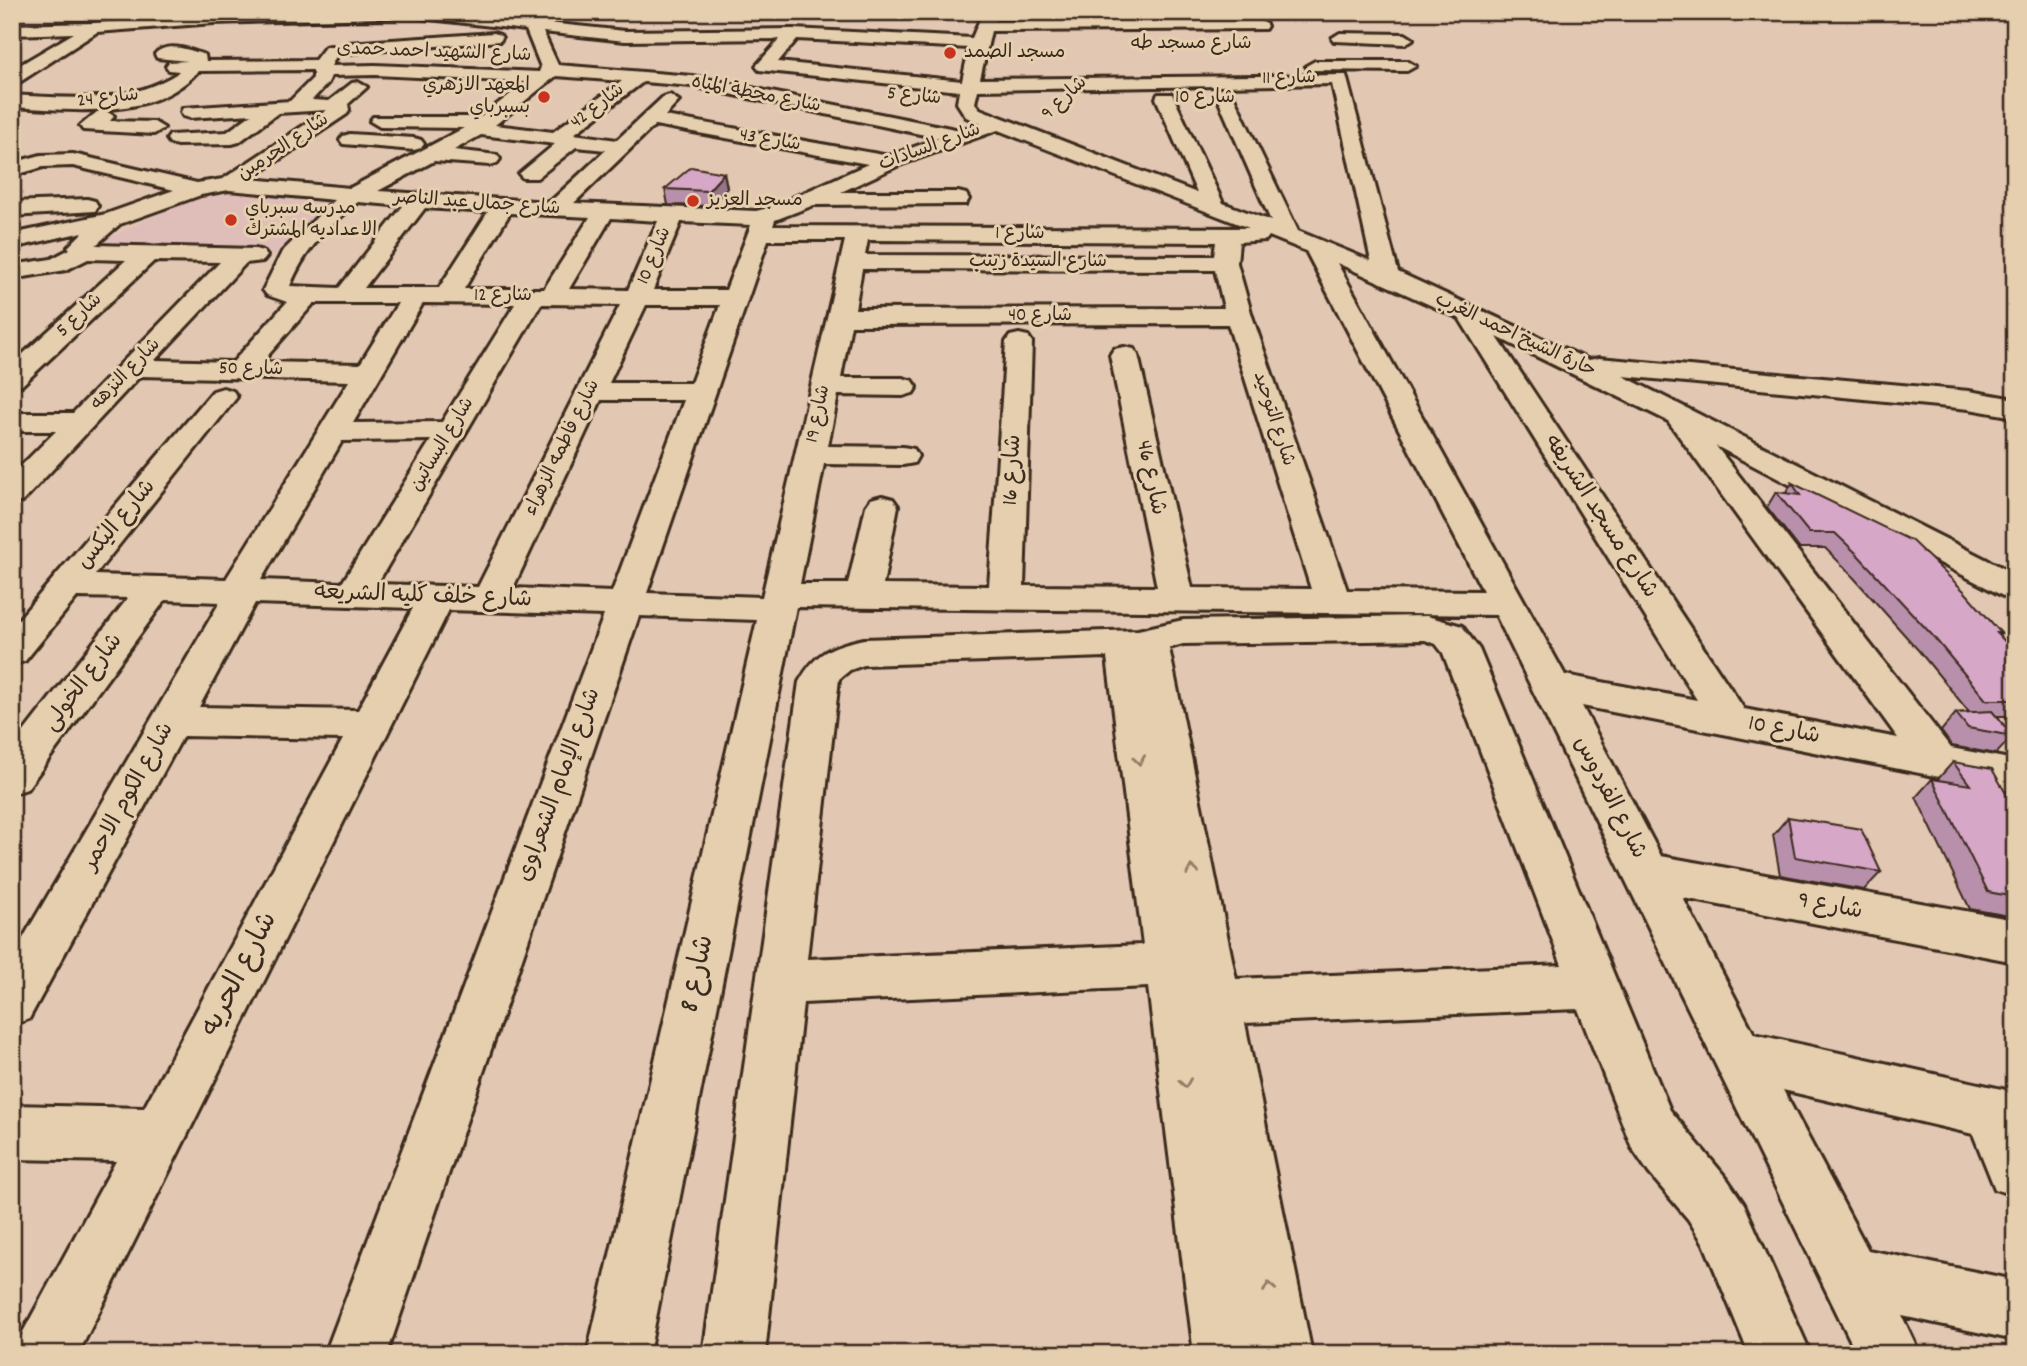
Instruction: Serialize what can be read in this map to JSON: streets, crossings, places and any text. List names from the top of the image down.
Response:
{
  "streets": {
    "street": [
      "شارع مسجد طه",
      "شارع الشهيد احمد حمدى",
      "شارع 11",
      "شارع محطة المياه",
      "شارع 5",
      "شارع 10",
      "شارع 24",
      "شارع 9",
      "شارع 42",
      "شارع 43",
      "شارع الحرمين",
      "شارع السادات",
      "شارع جمال عبد الناصر",
      "شارع 1",
      "شارع السيدة زينب",
      "شارع 12",
      "شارع 40",
      "حارة الشيخ احمد الغرب",
      "شارع 50",
      "شارع النزهه",
      "شارع 19",
      "شارع التوحيد",
      "شارع البساتين",
      "شارع فاطمه الزهراء",
      "شارع 16",
      "شارع 46",
      "شارع مسجد الشريفه",
      "شارع اليكس",
      "شارع خلف كليه الشريعه",
      "شارع الخولى",
      "شارع الإمام الشعراوى",
      "شارع الكوم الاحمر",
      "شارع الفردوس",
      "شارع 8",
      "شارع الحريه"
    ]
  },
  "crossings": [
    ["شارع الشهيد احمد حمدى", "شارع محطة المياه"],
    ["شارع الشهيد احمد حمدى", "شارع 24"],
    ["شارع 11", "شارع 5"],
    ["شارع 11", "شارع 10"],
    ["شارع 11", "شارع 9"],
    ["شارع 11", "شارع السادات"],
    ["شارع محطة المياه", "شارع 42"],
    ["شارع محطة المياه", "شارع السادات"],
    ["شارع 5", "شارع السادات"],
    ["شارع 10", "شارع 9"],
    ["شارع 10", "شارع جمال عبد الناصر"],
    ["شارع 10", "شارع 12"],
    ["شارع 10", "شارع التوحيد"],
    ["شارع 10", "شارع فاطمه الزهراء"],
    ["شارع 10", "شارع مسجد الشريفه"],
    ["شارع 10", "شارع الفردوس"],
    ["شارع 9", "شارع الفردوس"],
    ["شارع 43", "شارع السادات"],
    ["شارع الحرمين", "شارع جمال عبد الناصر"],
    ["شارع السادات", "شارع جمال عبد الناصر"],
    ["شارع السادات", "شارع 1"],
    ["شارع السادات", "حارة الشيخ احمد الغرب"],
    ["شارع السادات", "شارع الإمام الشعراوى"],
    ["شارع جمال عبد الناصر", "شارع 1"],
    ["شارع جمال عبد الناصر", "شارع الإمام الشعراوى"],
    ["شارع 1", "شارع السيدة زينب"],
    ["شارع 1", "حارة الشيخ احمد الغرب"],
    ["شارع 1", "شارع 19"],
    ["شارع 1", "شارع التوحيد"],
    ["شارع 1", "شارع الإمام الشعراوى"],
    ["شارع السيدة زينب", "حارة الشيخ احمد الغرب"],
    ["شارع السيدة زينب", "شارع 19"],
    ["شارع السيدة زينب", "شارع التوحيد"],
    ["شارع 12", "شارع البساتين"],
    ["شارع 12", "شارع فاطمه الزهراء"],
    ["شارع 12", "شارع الإمام الشعراوى"],
    ["شارع 12", "شارع الكوم الاحمر"],
    ["شارع 40", "شارع 19"],
    ["شارع 40", "شارع التوحيد"],
    ["حارة الشيخ احمد الغرب", "شارع التوحيد"],
    ["حارة الشيخ احمد الغرب", "شارع مسجد الشريفه"],
    ["حارة الشيخ احمد الغرب", "شارع الفردوس"],
    ["شارع 50", "شارع النزهه"],
    ["شارع 50", "شارع الكوم الاحمر"],
    ["شارع 19", "شارع خلف كليه الشريعه"],
    ["شارع 19", "شارع 8"],
    ["شارع التوحيد", "شارع خلف كليه الشريعه"],
    ["شارع البساتين", "شارع خلف كليه الشريعه"],
    ["شارع فاطمه الزهراء", "شارع خلف كليه الشريعه"],
    ["شارع 16", "شارع خلف كليه الشريعه"],
    ["شارع 46", "شارع خلف كليه الشريعه"],
    ["شارع اليكس", "شارع خلف كليه الشريعه"],
    ["شارع خلف كليه الشريعه", "شارع الخولى"],
    ["شارع خلف كليه الشريعه", "شارع الإمام الشعراوى"],
    ["شارع خلف كليه الشريعه", "شارع الكوم الاحمر"],
    ["شارع خلف كليه الشريعه", "شارع الفردوس"],
    ["شارع خلف كليه الشريعه", "شارع 8"],
    ["شارع خلف كليه الشريعه", "شارع الحريه"]
  ],
  "places": [
    "مسجد الصمد",
    "المعهد الازهري بسبرباي",
    "مسجد العزيز",
    "مدرسه سبرباي الاعداديه المشترك"
  ]
}
